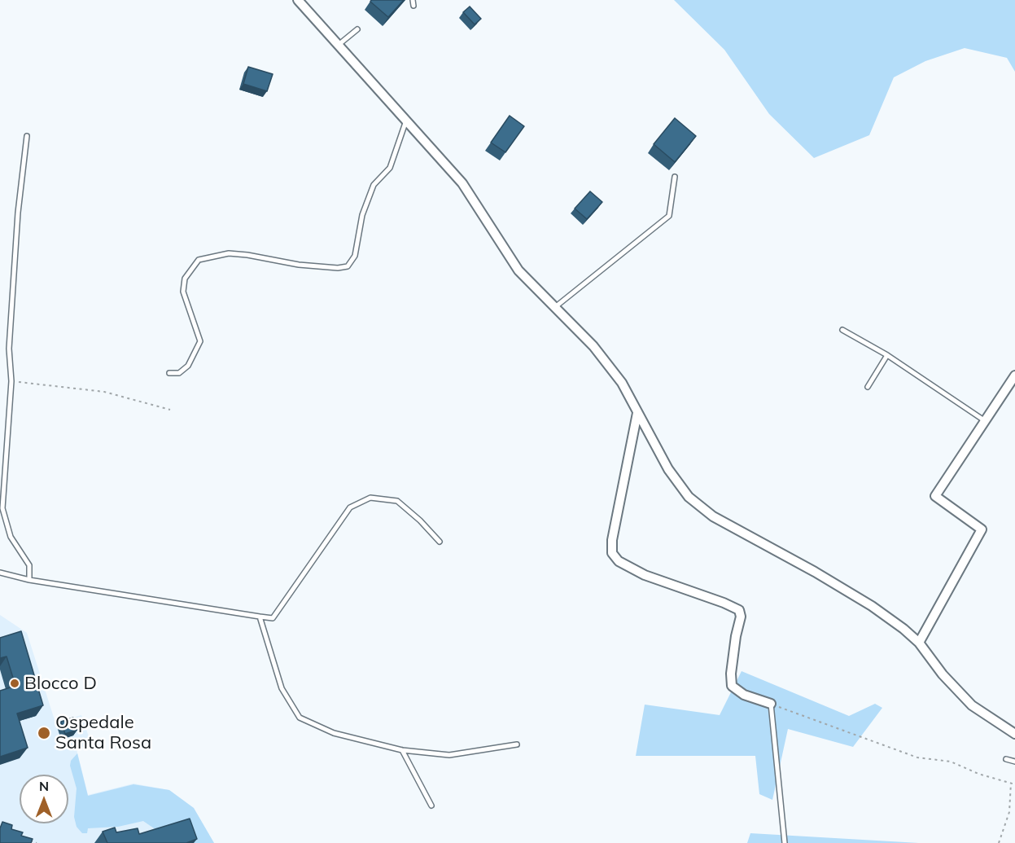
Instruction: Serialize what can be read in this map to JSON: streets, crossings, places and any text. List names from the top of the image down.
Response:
{
  "places": ["Blocco D", "Ospedale Santa Rosa"],
  "north": "top"
}
